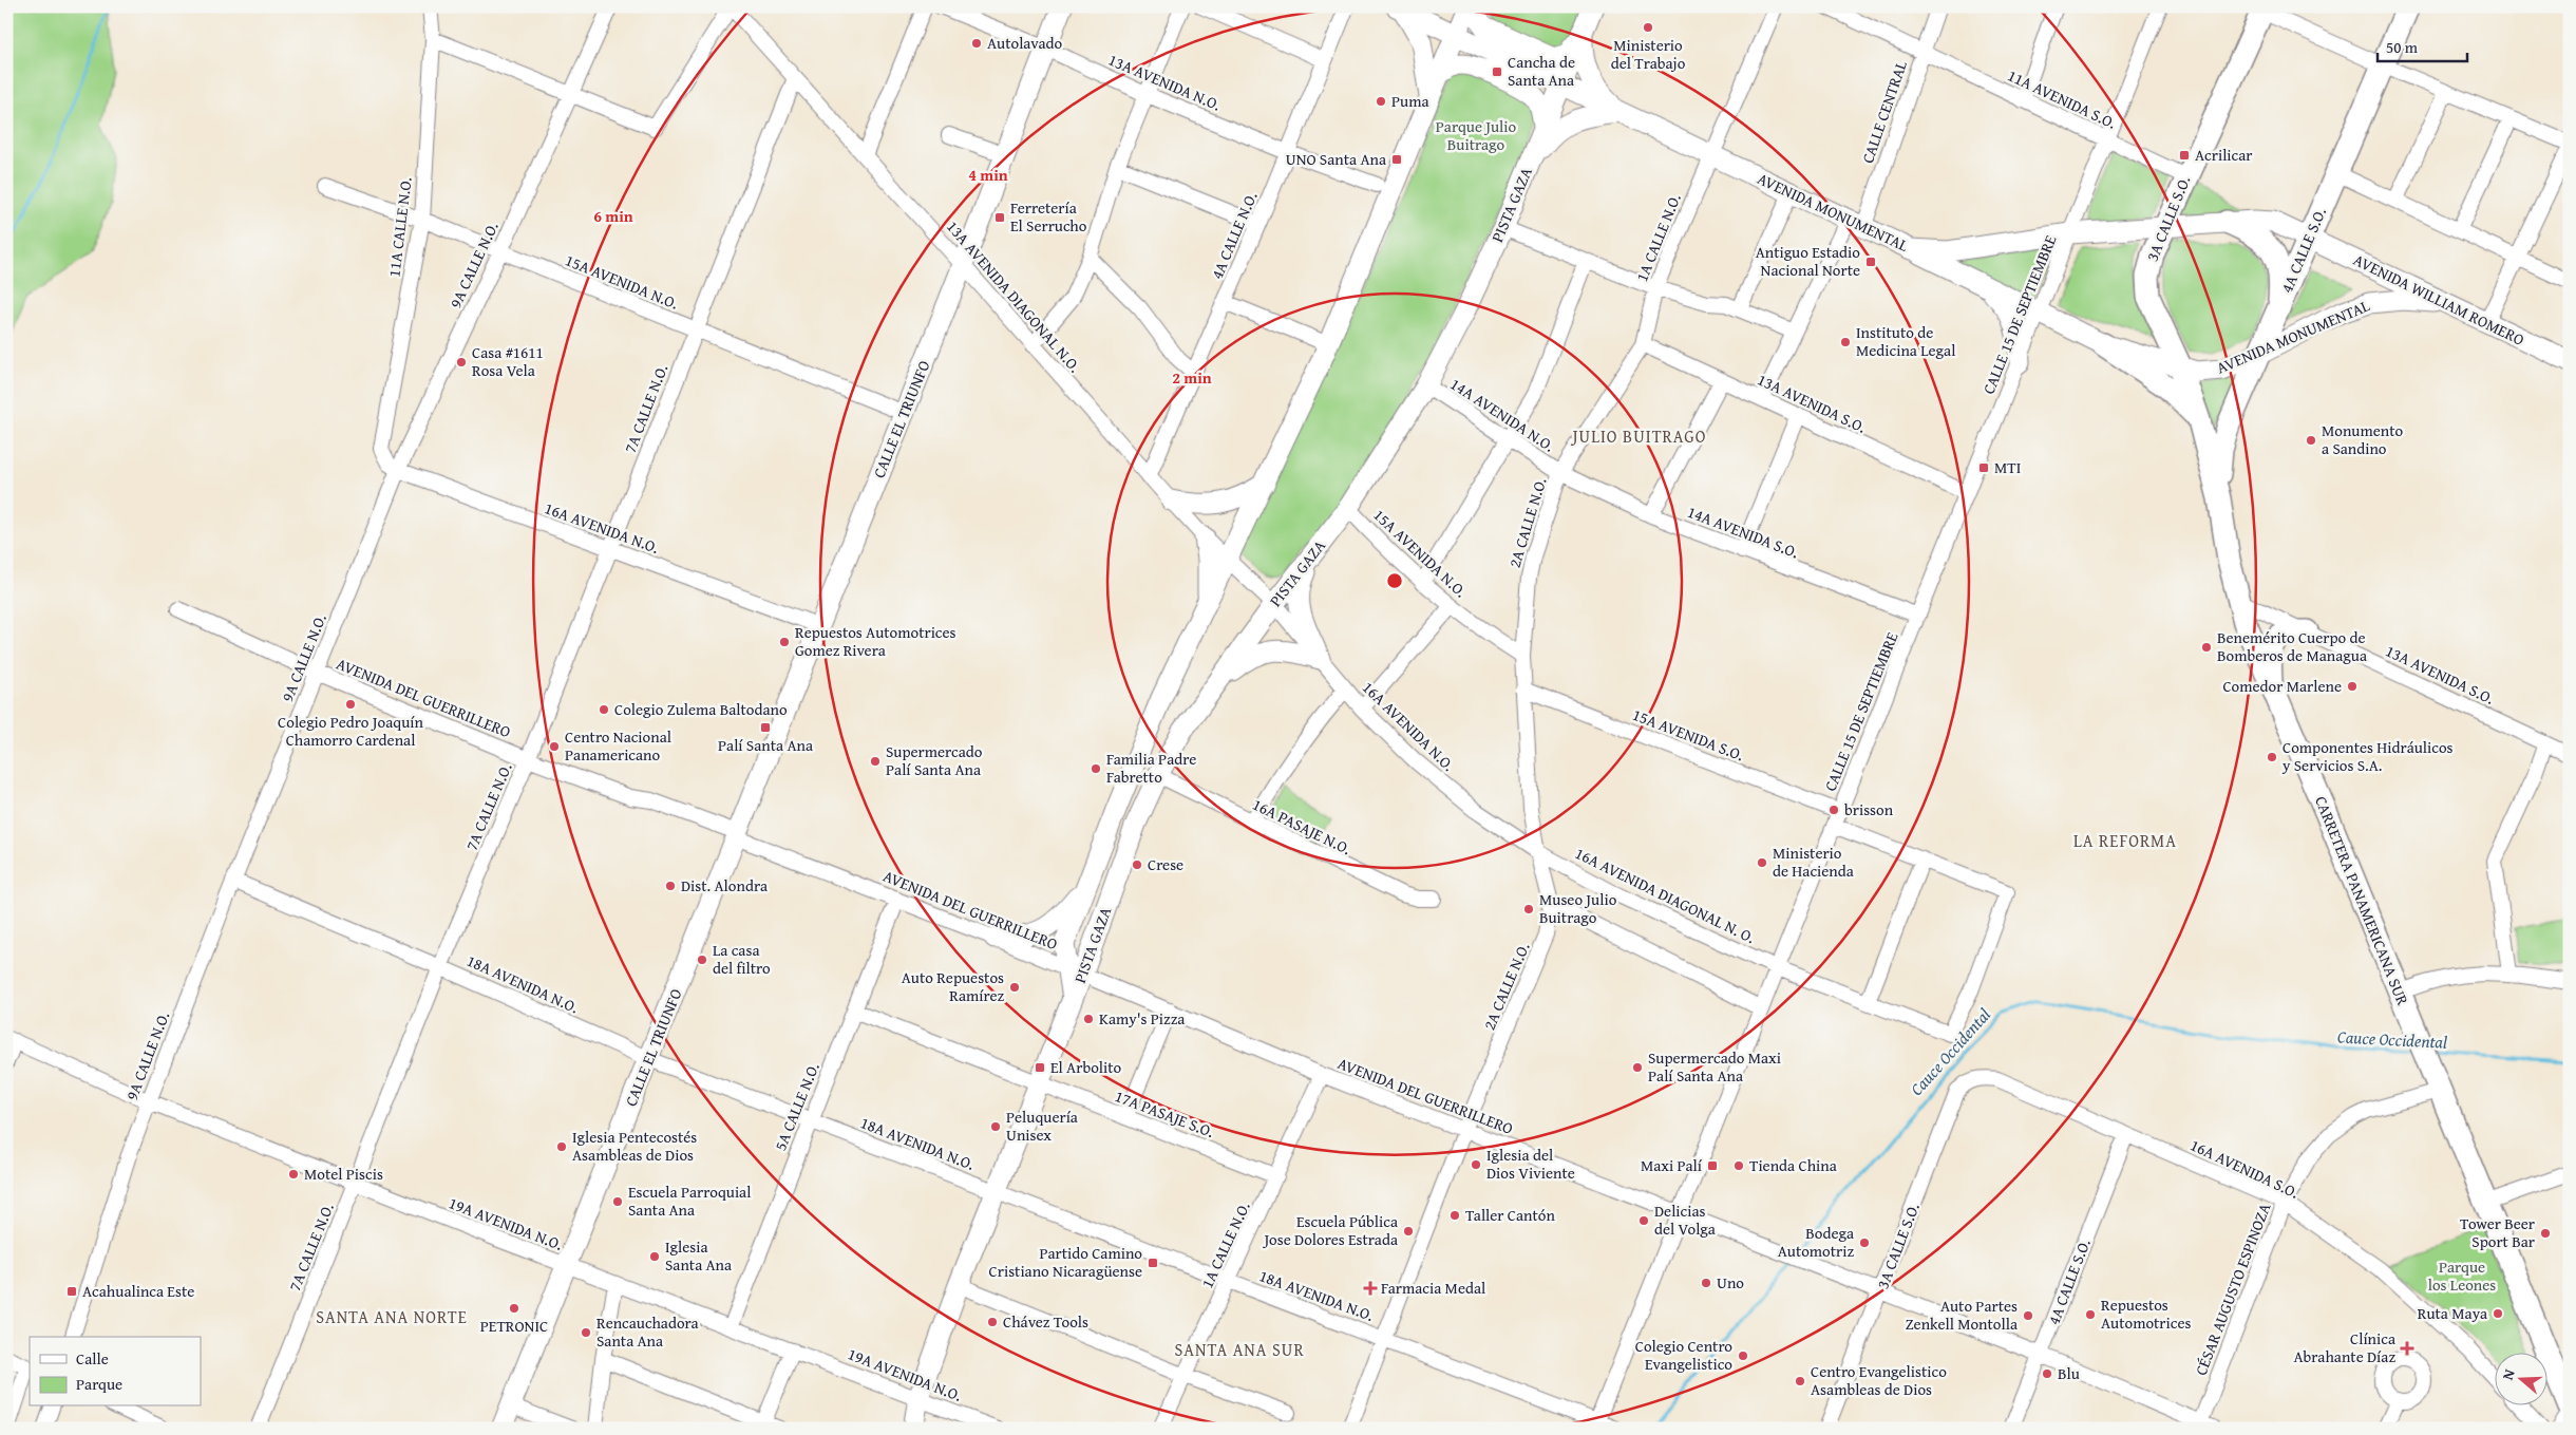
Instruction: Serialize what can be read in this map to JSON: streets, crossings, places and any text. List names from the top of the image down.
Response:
{
  "streets": {
    "highway": ["3A CALLE S.O.", "4A CALLE S.O.", "CARRETERA PANAMERICANA SUR"],
    "main road": [
      "PISTA GAZA",
      "AVENIDA MONUMENTAL",
      "AVENIDA WILLIAM ROMERO",
      "CALLE EL TRIUNFO"
    ],
    "street": [
      "13A AVENIDA N.O.",
      "11A AVENIDA S.O.",
      "CALLE CENTRAL",
      "11A CALLE N.O.",
      "4A CALLE N.O.",
      "1A CALLE N.O.",
      "9A CALLE N.O.",
      "15A AVENIDA N.O.",
      "13A AVENIDA DIAGONAL N.O.",
      "CALLE 15 DE SEPTIEMBRE",
      "13A AVENIDA S.O.",
      "7A CALLE N.O.",
      "14A AVENIDA N.O.",
      "2A CALLE N.O.",
      "16A AVENIDA N.O.",
      "14A AVENIDA S.O.",
      "AVENIDA DEL GUERRILLERO",
      "15A AVENIDA S.O.",
      "16A PASAJE N.O.",
      "16A AVENIDA DIAGONAL N. O.",
      "18A AVENIDA N.O.",
      "5A CALLE N.O.",
      "17A PASAJE S.O.",
      "16A AVENIDA S.O.",
      "19A AVENIDA N.O.",
      "CÉSAR AUGUSTO ESPINOZA"
    ]
  },
  "crossings": [
    ["13A AVENIDA N.O.", "4A CALLE N.O."],
    ["13A AVENIDA N.O.", "CALLE EL TRIUNFO"],
    ["11A AVENIDA S.O.", "CALLE CENTRAL"],
    ["11A AVENIDA S.O.", "3A CALLE S.O."],
    ["11A AVENIDA S.O.", "CALLE 15 DE SEPTIEMBRE"],
    ["CALLE CENTRAL", "AVENIDA MONUMENTAL"],
    ["CALLE CENTRAL", "13A AVENIDA S.O."],
    ["PISTA GAZA", "AVENIDA MONUMENTAL"],
    ["PISTA GAZA", "15A AVENIDA N.O."],
    ["PISTA GAZA", "13A AVENIDA DIAGONAL N.O."],
    ["PISTA GAZA", "14A AVENIDA N.O."],
    ["PISTA GAZA", "16A AVENIDA N.O."],
    ["PISTA GAZA", "AVENIDA DEL GUERRILLERO"],
    ["PISTA GAZA", "16A PASAJE N.O."],
    ["PISTA GAZA", "17A PASAJE S.O."],
    ["AVENIDA MONUMENTAL", "3A CALLE S.O."],
    ["AVENIDA MONUMENTAL", "1A CALLE N.O."],
    ["AVENIDA MONUMENTAL", "4A CALLE S.O."],
    ["AVENIDA MONUMENTAL", "AVENIDA WILLIAM ROMERO"],
    ["AVENIDA MONUMENTAL", "CALLE 15 DE SEPTIEMBRE"],
    ["3A CALLE S.O.", "4A CALLE S.O."],
    ["3A CALLE S.O.", "AVENIDA DEL GUERRILLERO"],
    ["3A CALLE S.O.", "CARRETERA PANAMERICANA SUR"],
    ["3A CALLE S.O.", "16A AVENIDA S.O."],
    ["11A CALLE N.O.", "15A AVENIDA N.O."],
    ["11A CALLE N.O.", "16A AVENIDA N.O."],
    ["4A CALLE N.O.", "13A AVENIDA DIAGONAL N.O."],
    ["1A CALLE N.O.", "13A AVENIDA S.O."],
    ["1A CALLE N.O.", "14A AVENIDA N.O."],
    ["1A CALLE N.O.", "2A CALLE N.O."],
    ["1A CALLE N.O.", "14A AVENIDA S.O."],
    ["1A CALLE N.O.", "AVENIDA DEL GUERRILLERO"],
    ["1A CALLE N.O.", "18A AVENIDA N.O."],
    ["1A CALLE N.O.", "17A PASAJE S.O."],
    ["4A CALLE S.O.", "AVENIDA WILLIAM ROMERO"],
    ["4A CALLE S.O.", "AVENIDA DEL GUERRILLERO"],
    ["4A CALLE S.O.", "CARRETERA PANAMERICANA SUR"],
    ["4A CALLE S.O.", "16A AVENIDA S.O."],
    ["9A CALLE N.O.", "15A AVENIDA N.O."],
    ["9A CALLE N.O.", "16A AVENIDA N.O."],
    ["9A CALLE N.O.", "AVENIDA DEL GUERRILLERO"],
    ["9A CALLE N.O.", "18A AVENIDA N.O."],
    ["9A CALLE N.O.", "19A AVENIDA N.O."],
    ["15A AVENIDA N.O.", "7A CALLE N.O."],
    ["15A AVENIDA N.O.", "CALLE EL TRIUNFO"],
    ["15A AVENIDA N.O.", "2A CALLE N.O."],
    ["13A AVENIDA DIAGONAL N.O.", "7A CALLE N.O."],
    ["13A AVENIDA DIAGONAL N.O.", "CALLE EL TRIUNFO"],
    ["13A AVENIDA DIAGONAL N.O.", "16A AVENIDA N.O."],
    ["CALLE 15 DE SEPTIEMBRE", "13A AVENIDA S.O."],
    ["CALLE 15 DE SEPTIEMBRE", "14A AVENIDA S.O."],
    ["CALLE 15 DE SEPTIEMBRE", "AVENIDA DEL GUERRILLERO"],
    ["CALLE 15 DE SEPTIEMBRE", "15A AVENIDA S.O."],
    ["CALLE 15 DE SEPTIEMBRE", "16A AVENIDA DIAGONAL N. O."],
    ["CALLE 15 DE SEPTIEMBRE", "18A AVENIDA N.O."],
    ["13A AVENIDA S.O.", "CARRETERA PANAMERICANA SUR"],
    ["7A CALLE N.O.", "16A AVENIDA N.O."],
    ["7A CALLE N.O.", "AVENIDA DEL GUERRILLERO"],
    ["7A CALLE N.O.", "18A AVENIDA N.O."],
    ["7A CALLE N.O.", "19A AVENIDA N.O."],
    ["14A AVENIDA N.O.", "2A CALLE N.O."],
    ["14A AVENIDA N.O.", "14A AVENIDA S.O."],
    ["CALLE EL TRIUNFO", "16A AVENIDA N.O."],
    ["CALLE EL TRIUNFO", "AVENIDA DEL GUERRILLERO"],
    ["CALLE EL TRIUNFO", "18A AVENIDA N.O."],
    ["CALLE EL TRIUNFO", "19A AVENIDA N.O."],
    ["2A CALLE N.O.", "16A AVENIDA N.O."],
    ["2A CALLE N.O.", "14A AVENIDA S.O."],
    ["2A CALLE N.O.", "AVENIDA DEL GUERRILLERO"],
    ["2A CALLE N.O.", "15A AVENIDA S.O."],
    ["2A CALLE N.O.", "16A AVENIDA DIAGONAL N. O."],
    ["2A CALLE N.O.", "18A AVENIDA N.O."],
    ["16A AVENIDA N.O.", "16A AVENIDA DIAGONAL N. O."],
    ["AVENIDA DEL GUERRILLERO", "5A CALLE N.O."],
    ["AVENIDA DEL GUERRILLERO", "CÉSAR AUGUSTO ESPINOZA"],
    ["15A AVENIDA S.O.", "16A AVENIDA DIAGONAL N. O."],
    ["CARRETERA PANAMERICANA SUR", "CÉSAR AUGUSTO ESPINOZA"],
    ["18A AVENIDA N.O.", "5A CALLE N.O."],
    ["5A CALLE N.O.", "17A PASAJE S.O."],
    ["5A CALLE N.O.", "19A AVENIDA N.O."],
    ["16A AVENIDA S.O.", "CÉSAR AUGUSTO ESPINOZA"]
  ],
  "districts": [
    "JULIO BUITRAGO",
    "LA REFORMA",
    "SANTA ANA NORTE",
    "SANTA ANA SUR"
  ],
  "water": ["Cauce Occidental"],
  "parks": ["Parque Julio Buitrago", "Parque los Leones"],
  "places": {
    "other": [
      "Ministerio del Trabajo",
      "Autolavado",
      "Puma",
      "Instituto de Medicina Legal",
      "Casa #1611 Rosa Vela",
      "Monumento a Sandino",
      "Repuestos Automotrices Gomez Rivera",
      "Benemérito Cuerpo de Bomberos de Managua",
      "Comedor Marlene",
      "Colegio Pedro Joaquín Chamorro Cardenal",
      "Colegio Zulema Baltodano",
      "Centro Nacional Panamericano",
      "Componentes Hidráulicos y Servicios S.A.",
      "Supermercado Palí Santa Ana",
      "Familia Padre Fabretto",
      "brisson",
      "Ministerio de Hacienda",
      "Crese",
      "Dist. Alondra",
      "Museo Julio Buitrago",
      "La casa del filtro",
      "Auto Repuestos Ramírez",
      "Kamy's Pizza",
      "Supermercado Maxi Palí Santa Ana",
      "Peluquería Unisex",
      "Iglesia Pentecostés Asambleas de Dios",
      "Iglesia del Dios Viviente",
      "Tienda China",
      "Motel Piscis",
      "Escuela Parroquial Santa Ana",
      "Taller Cantón",
      "Delicias del Volga",
      "Escuela Pública Jose Dolores Estrada",
      "Tower Beer Sport Bar",
      "Bodega Automotriz",
      "Iglesia Santa Ana",
      "Uno",
      "PETRONIC",
      "Ruta Maya",
      "Repuestos Automotrices",
      "Auto Partes Zenkell Montolla",
      "Chávez Tools",
      "Rencauchadora Santa Ana",
      "Colegio Centro Evangelistico",
      "Blu",
      "Centro Evangelistico Asambleas de Dios"
    ],
    "transit": [
      "Cancha de Santa Ana",
      "Acrilicar",
      "UNO Santa Ana",
      "Ferretería El Serrucho",
      "Antiguo Estadio Nacional Norte",
      "MTI",
      "Palí Santa Ana",
      "El Arbolito",
      "Maxi Palí",
      "Partido Camino Cristiano Nicaragüense",
      "Acahualinca Este"
    ],
    "health": ["Farmacia Medal", "Clínica Abrahante Díaz"]
  },
  "legend": ["Calle", "Parque"],
  "scale_bar": "50 m",
  "north": "left",
  "rings": ["4 min", "6 min", "2 min"]
}
